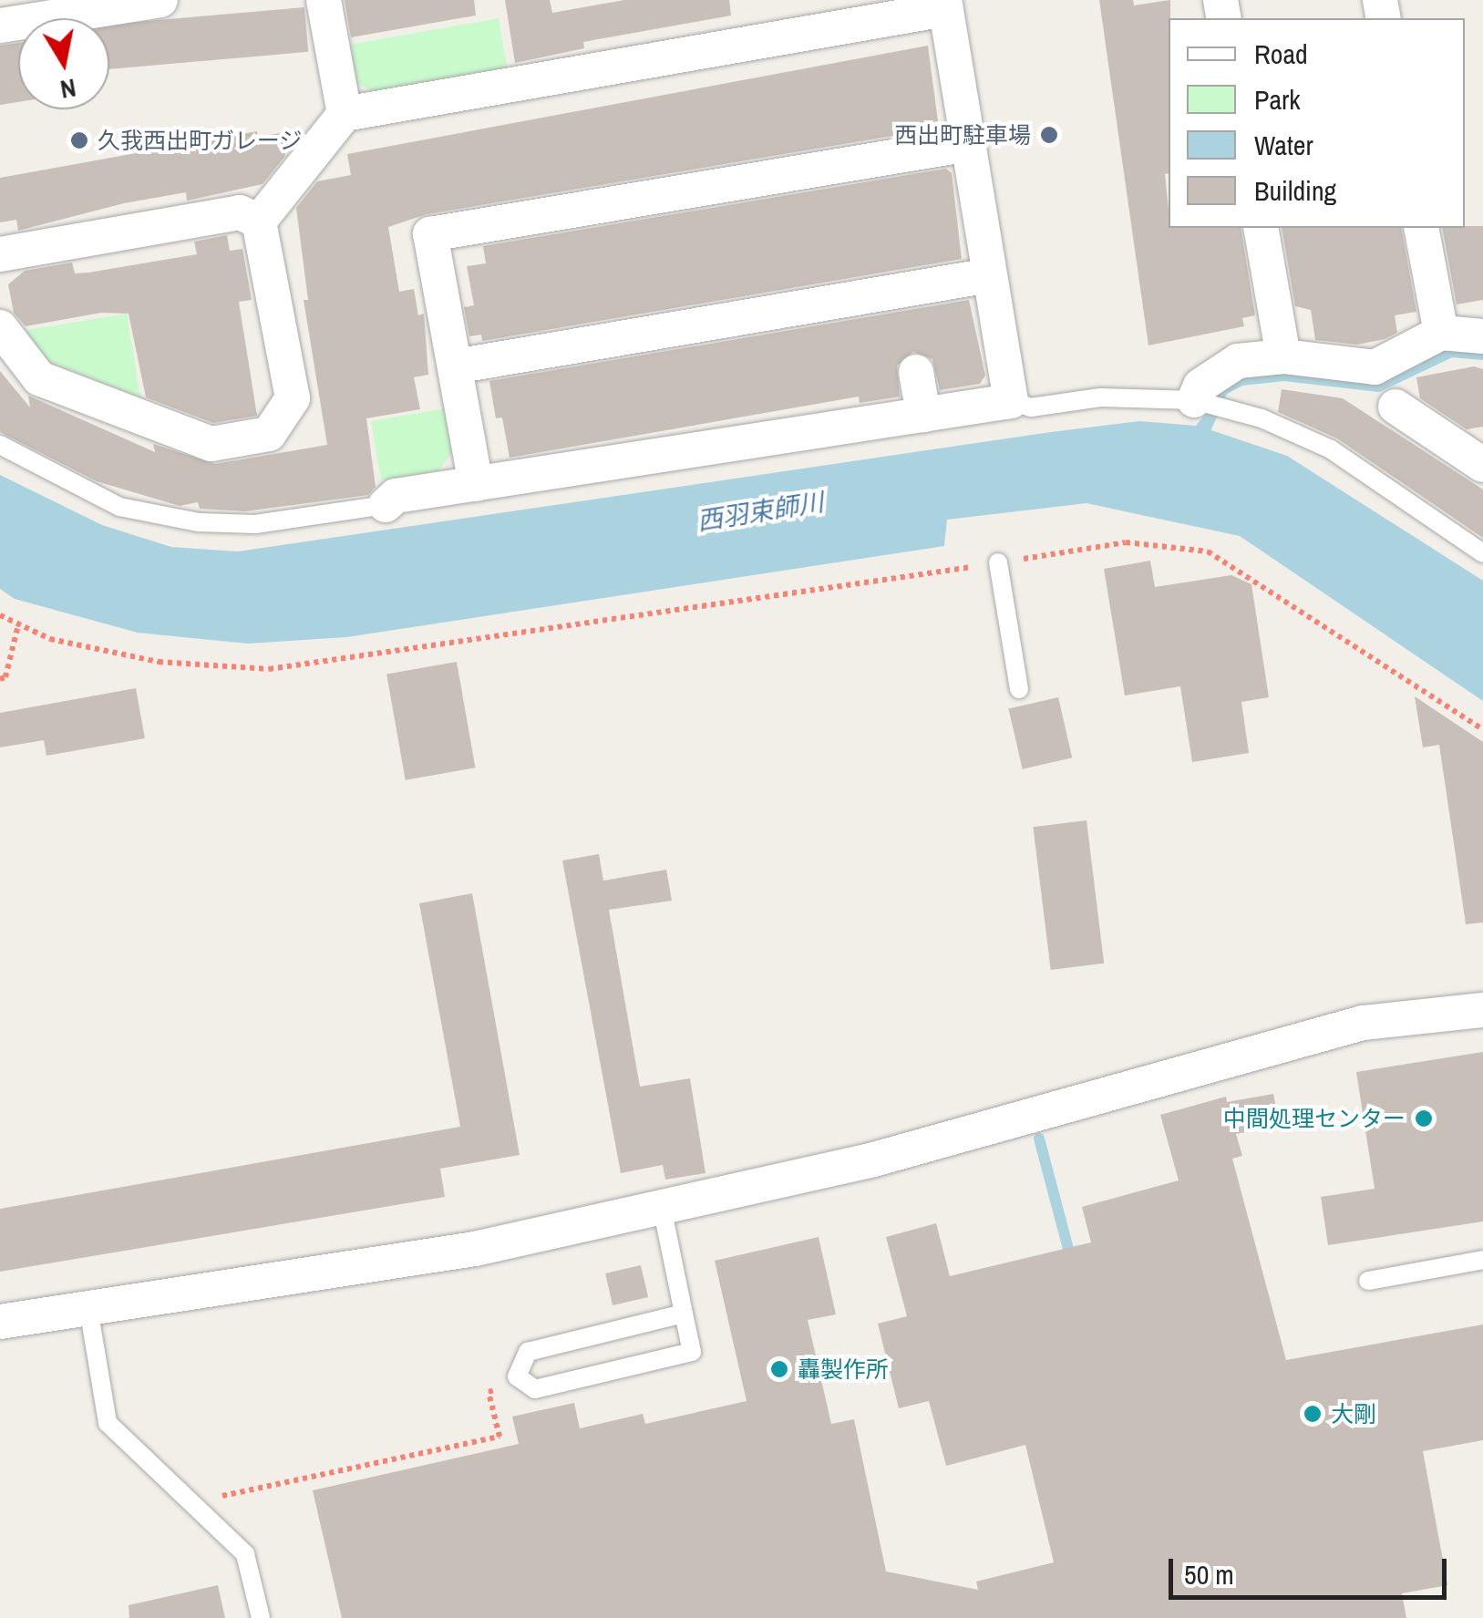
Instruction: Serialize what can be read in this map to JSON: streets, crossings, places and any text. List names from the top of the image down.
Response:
{
  "water": ["西羽束師川"],
  "places": [
    "西出町駐車場",
    "久我西出町ガレージ",
    "中間処理センター",
    "轟製作所",
    "大剛"
  ],
  "legend": [
    "Road",
    "Park",
    "Water",
    "Building"
  ],
  "scale_bar": "50 m",
  "north": "bottom"
}
